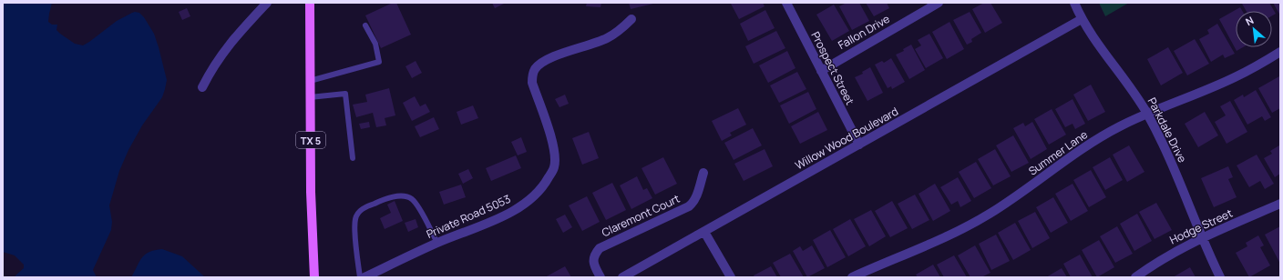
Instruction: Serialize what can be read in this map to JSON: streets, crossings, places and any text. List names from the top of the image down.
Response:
{
  "streets": {
    "main road": ["TX 5"],
    "street": [
      "Fallon Drive",
      "Prospect Street",
      "Parkdale Drive",
      "Willow Wood Boulevard",
      "Summer Lane",
      "Claremont Court",
      "Private Road 5053",
      "Hodge Street"
    ]
  },
  "crossings": [
    ["Fallon Drive", "Prospect Street"],
    ["Prospect Street", "Willow Wood Boulevard"],
    ["Parkdale Drive", "Willow Wood Boulevard"],
    ["Parkdale Drive", "Summer Lane"],
    ["Parkdale Drive", "Hodge Street"]
  ],
  "north": "top left"
}
